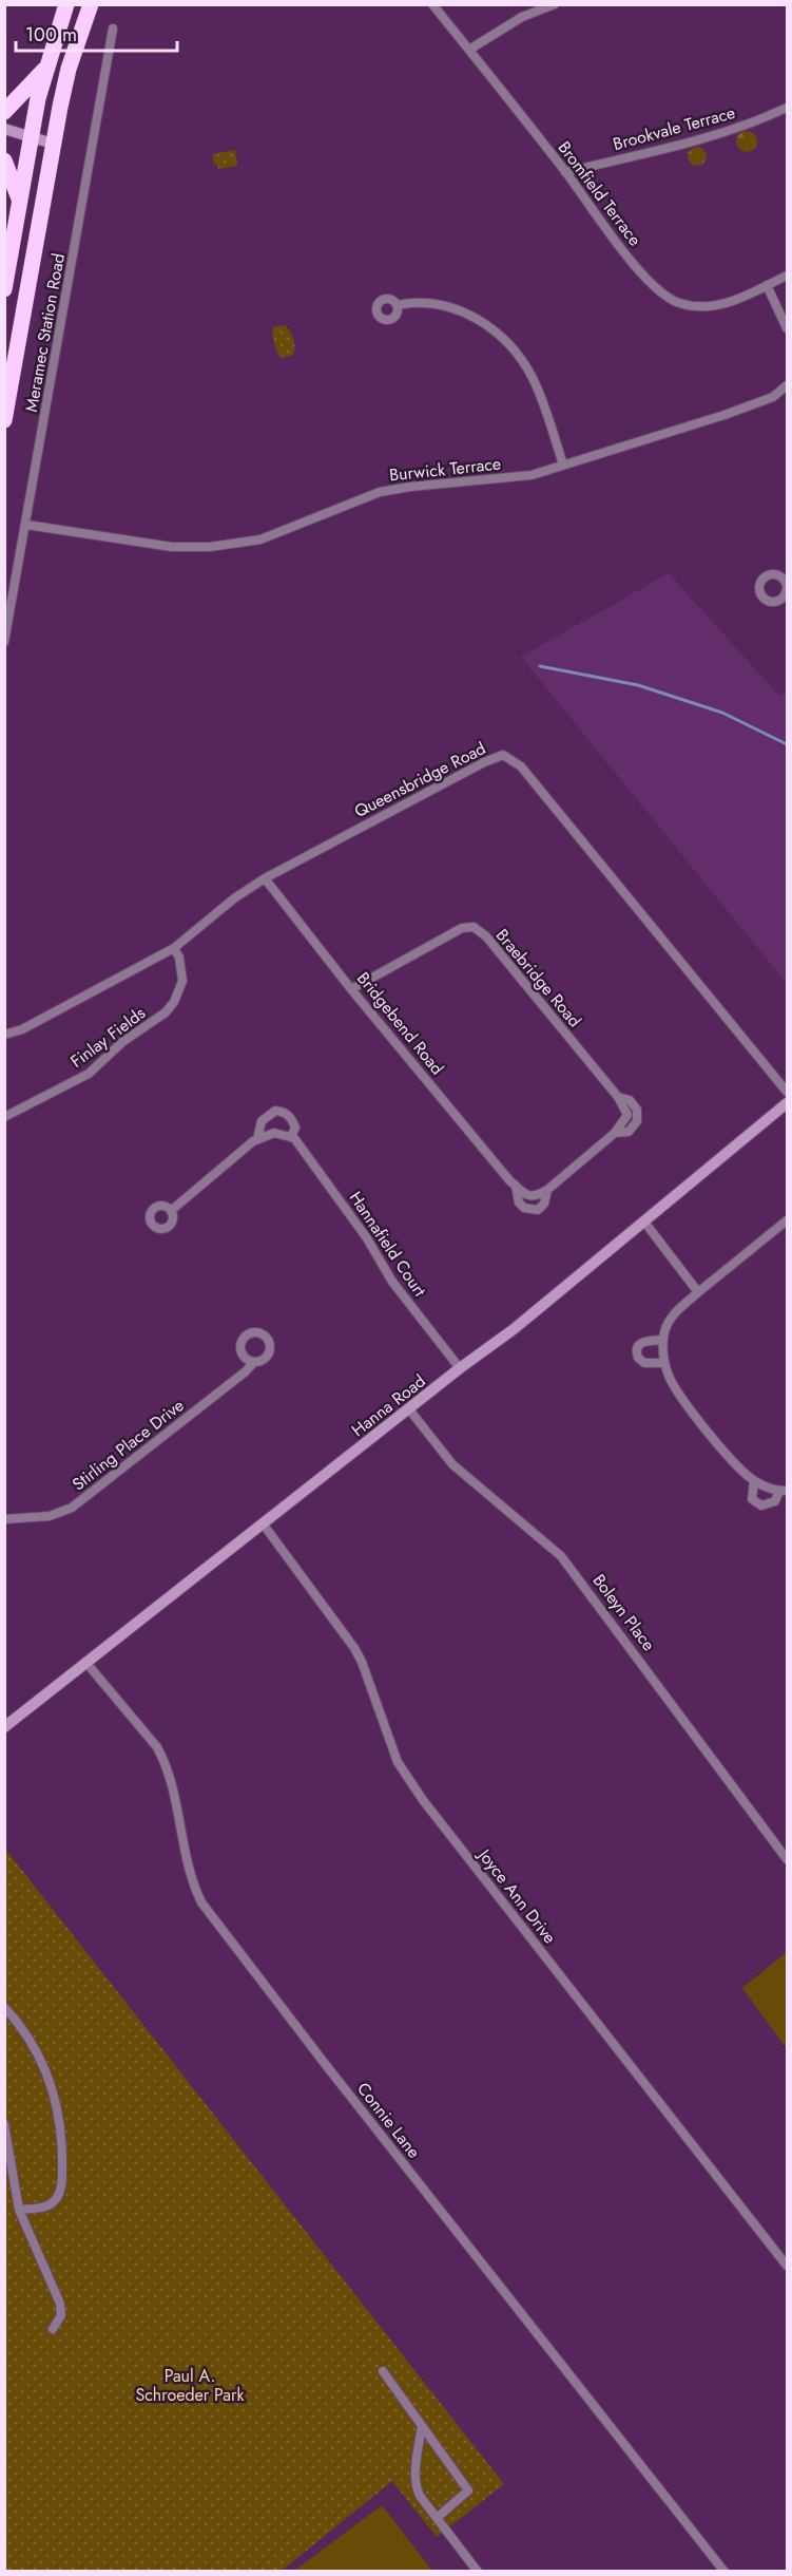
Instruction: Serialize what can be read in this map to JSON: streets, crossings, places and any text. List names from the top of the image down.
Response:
{
  "streets": {
    "street": [
      "Brookvale Terrace",
      "Bromfield Terrace",
      "Meramec Station Road",
      "Burwick Terrace",
      "Queensbridge Road",
      "Braebridge Road",
      "Bridgebend Road",
      "Finlay Fields",
      "Hannafield Court",
      "Hanna Road",
      "Stirling Place Drive",
      "Boleyn Place",
      "Joyce Ann Drive",
      "Connie Lane"
    ]
  },
  "crossings": [
    ["Brookvale Terrace", "Bromfield Terrace"],
    ["Meramec Station Road", "Burwick Terrace"],
    ["Queensbridge Road", "Bridgebend Road"],
    ["Queensbridge Road", "Finlay Fields"],
    ["Braebridge Road", "Bridgebend Road"],
    ["Hannafield Court", "Hanna Road"],
    ["Hanna Road", "Boleyn Place"],
    ["Hanna Road", "Joyce Ann Drive"],
    ["Hanna Road", "Connie Lane"]
  ],
  "parks": ["Paul A. Schroeder Park"],
  "scale_bar": "100 m"
}
